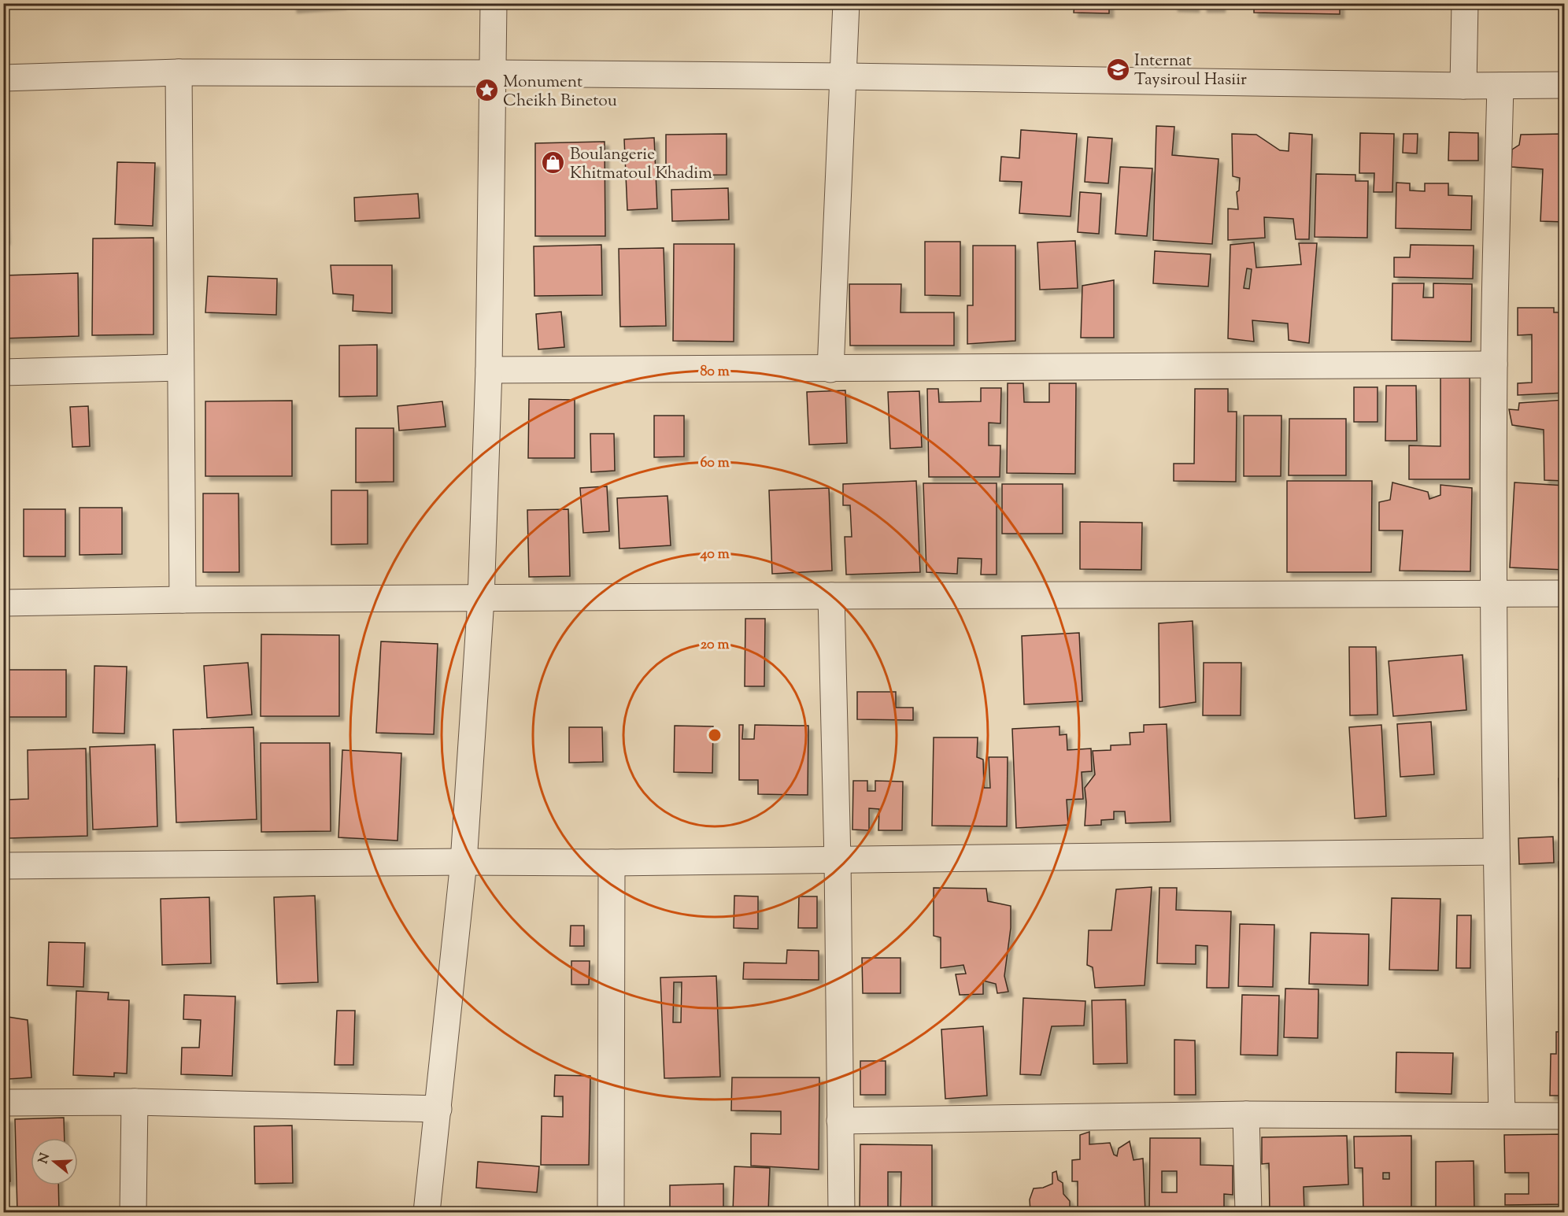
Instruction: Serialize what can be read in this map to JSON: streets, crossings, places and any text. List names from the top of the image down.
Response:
{
  "places": {
    "school or university": ["Internat Taysiroul Hasiir"],
    "place": ["Monument Cheikh Binetou"],
    "shop": ["Boulangerie Khitmatoul Khadim"]
  },
  "north": "left",
  "rings": [
    "80 m",
    "60 m",
    "40 m",
    "20 m"
  ]
}
